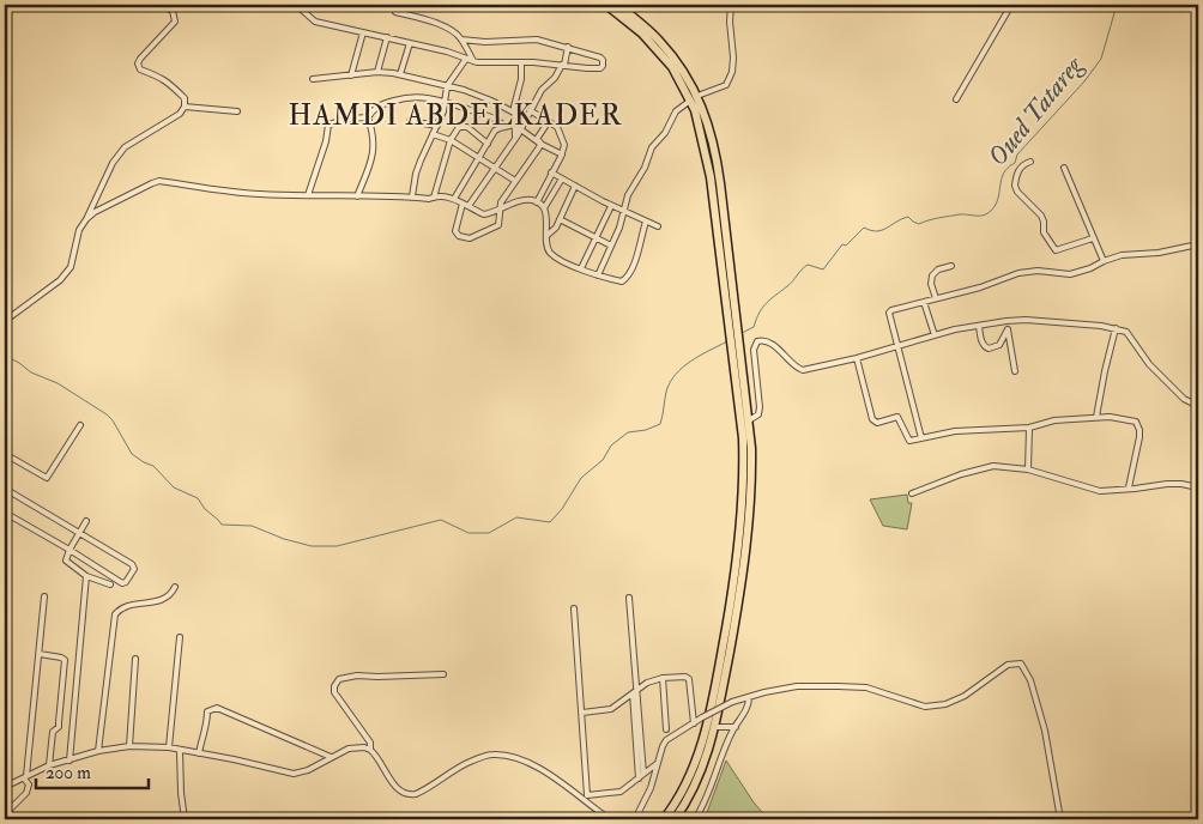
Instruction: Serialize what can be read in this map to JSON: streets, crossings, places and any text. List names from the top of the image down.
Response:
{
  "districts": ["HAMDI ABDELKADER"],
  "water": ["Oued Tatareg"],
  "scale_bar": "200 m"
}
